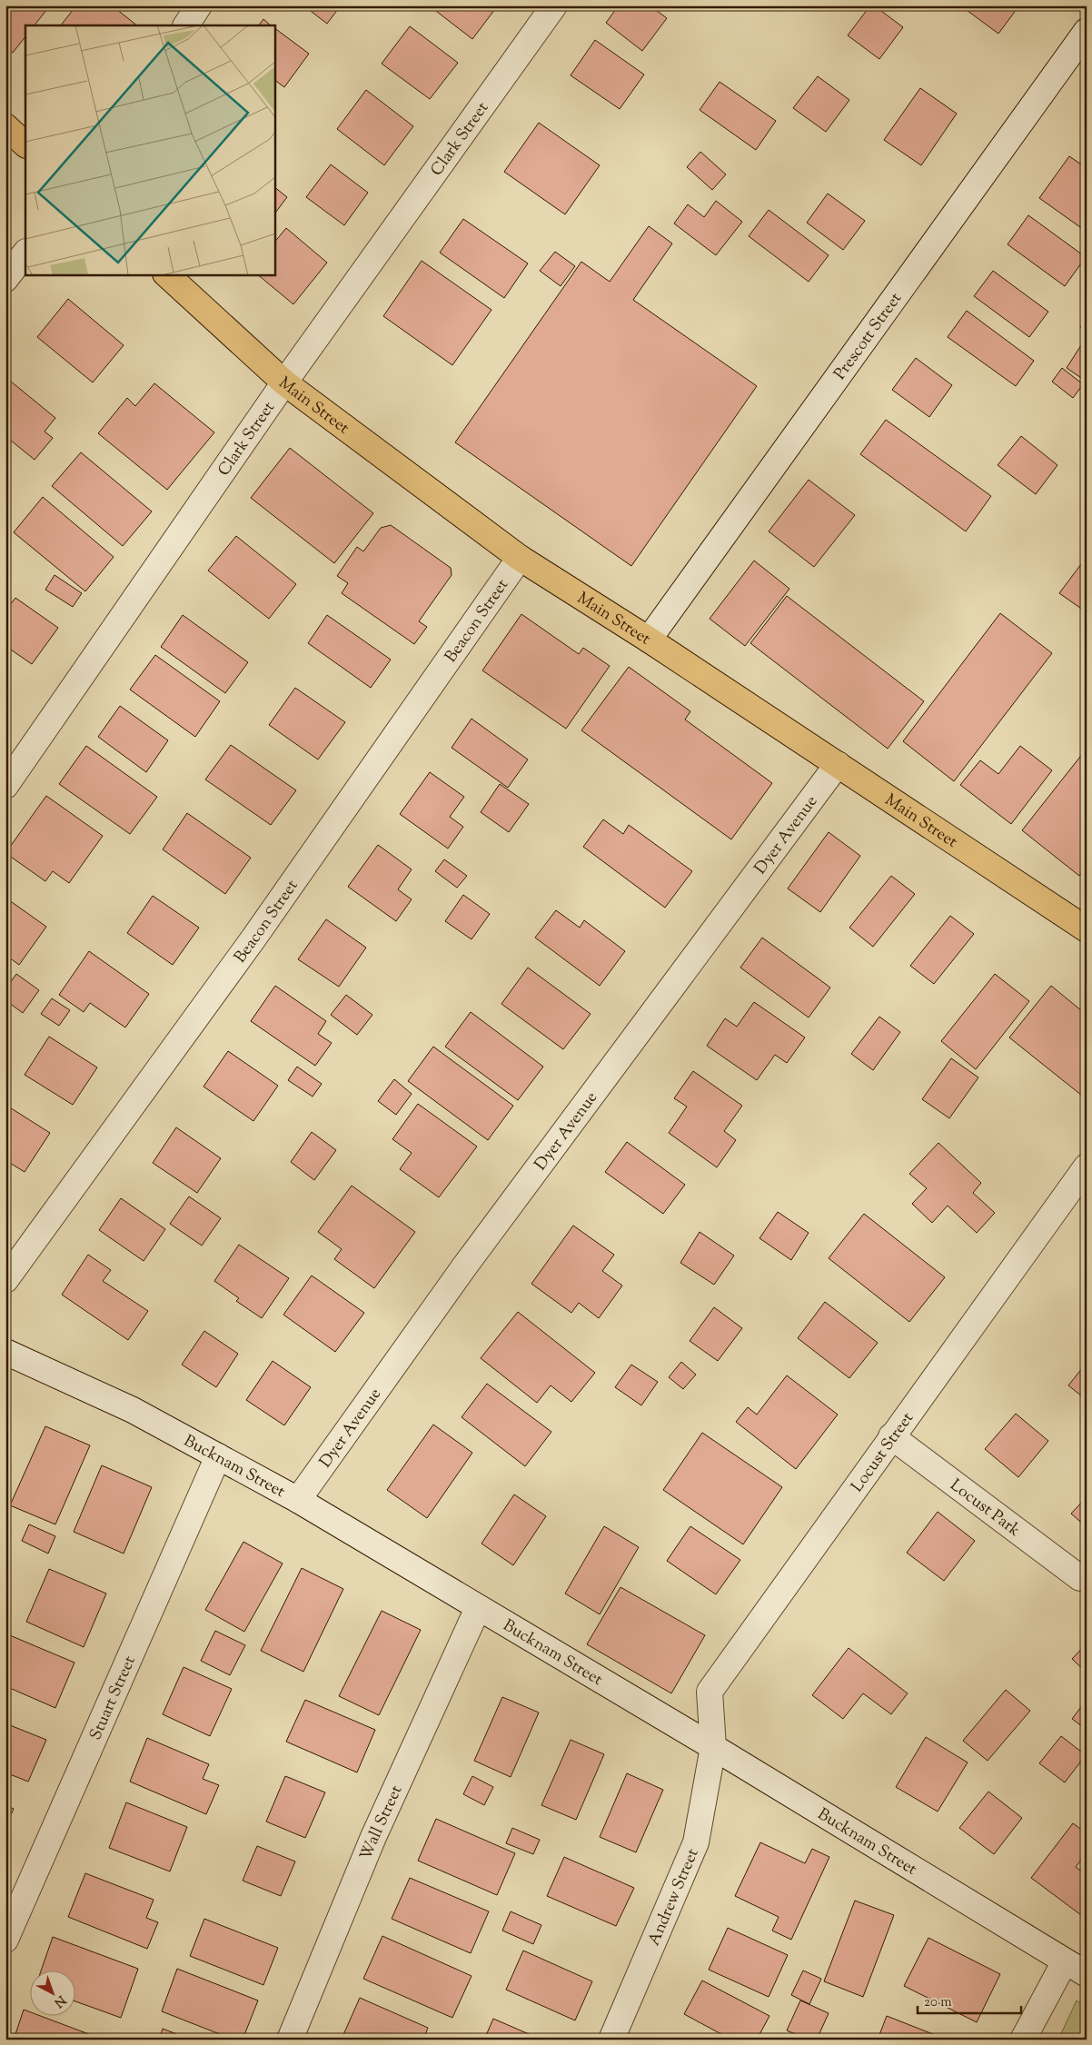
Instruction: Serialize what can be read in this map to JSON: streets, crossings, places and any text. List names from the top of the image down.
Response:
{
  "streets": {
    "main road": ["Main Street"],
    "street": [
      "Clark Street",
      "Prescott Street",
      "Beacon Street",
      "Dyer Avenue",
      "Locust Street",
      "Bucknam Street",
      "Locust Park",
      "Stuart Street",
      "Wall Street",
      "Andrew Street"
    ]
  },
  "crossings": [
    ["Clark Street", "Main Street"],
    ["Prescott Street", "Main Street"],
    ["Main Street", "Beacon Street"],
    ["Main Street", "Dyer Avenue"],
    ["Dyer Avenue", "Bucknam Street"],
    ["Locust Street", "Bucknam Street"],
    ["Locust Street", "Locust Park"],
    ["Locust Street", "Andrew Street"],
    ["Bucknam Street", "Stuart Street"],
    ["Bucknam Street", "Wall Street"],
    ["Bucknam Street", "Andrew Street"]
  ],
  "scale_bar": "20 m",
  "north": "bottom right"
}
